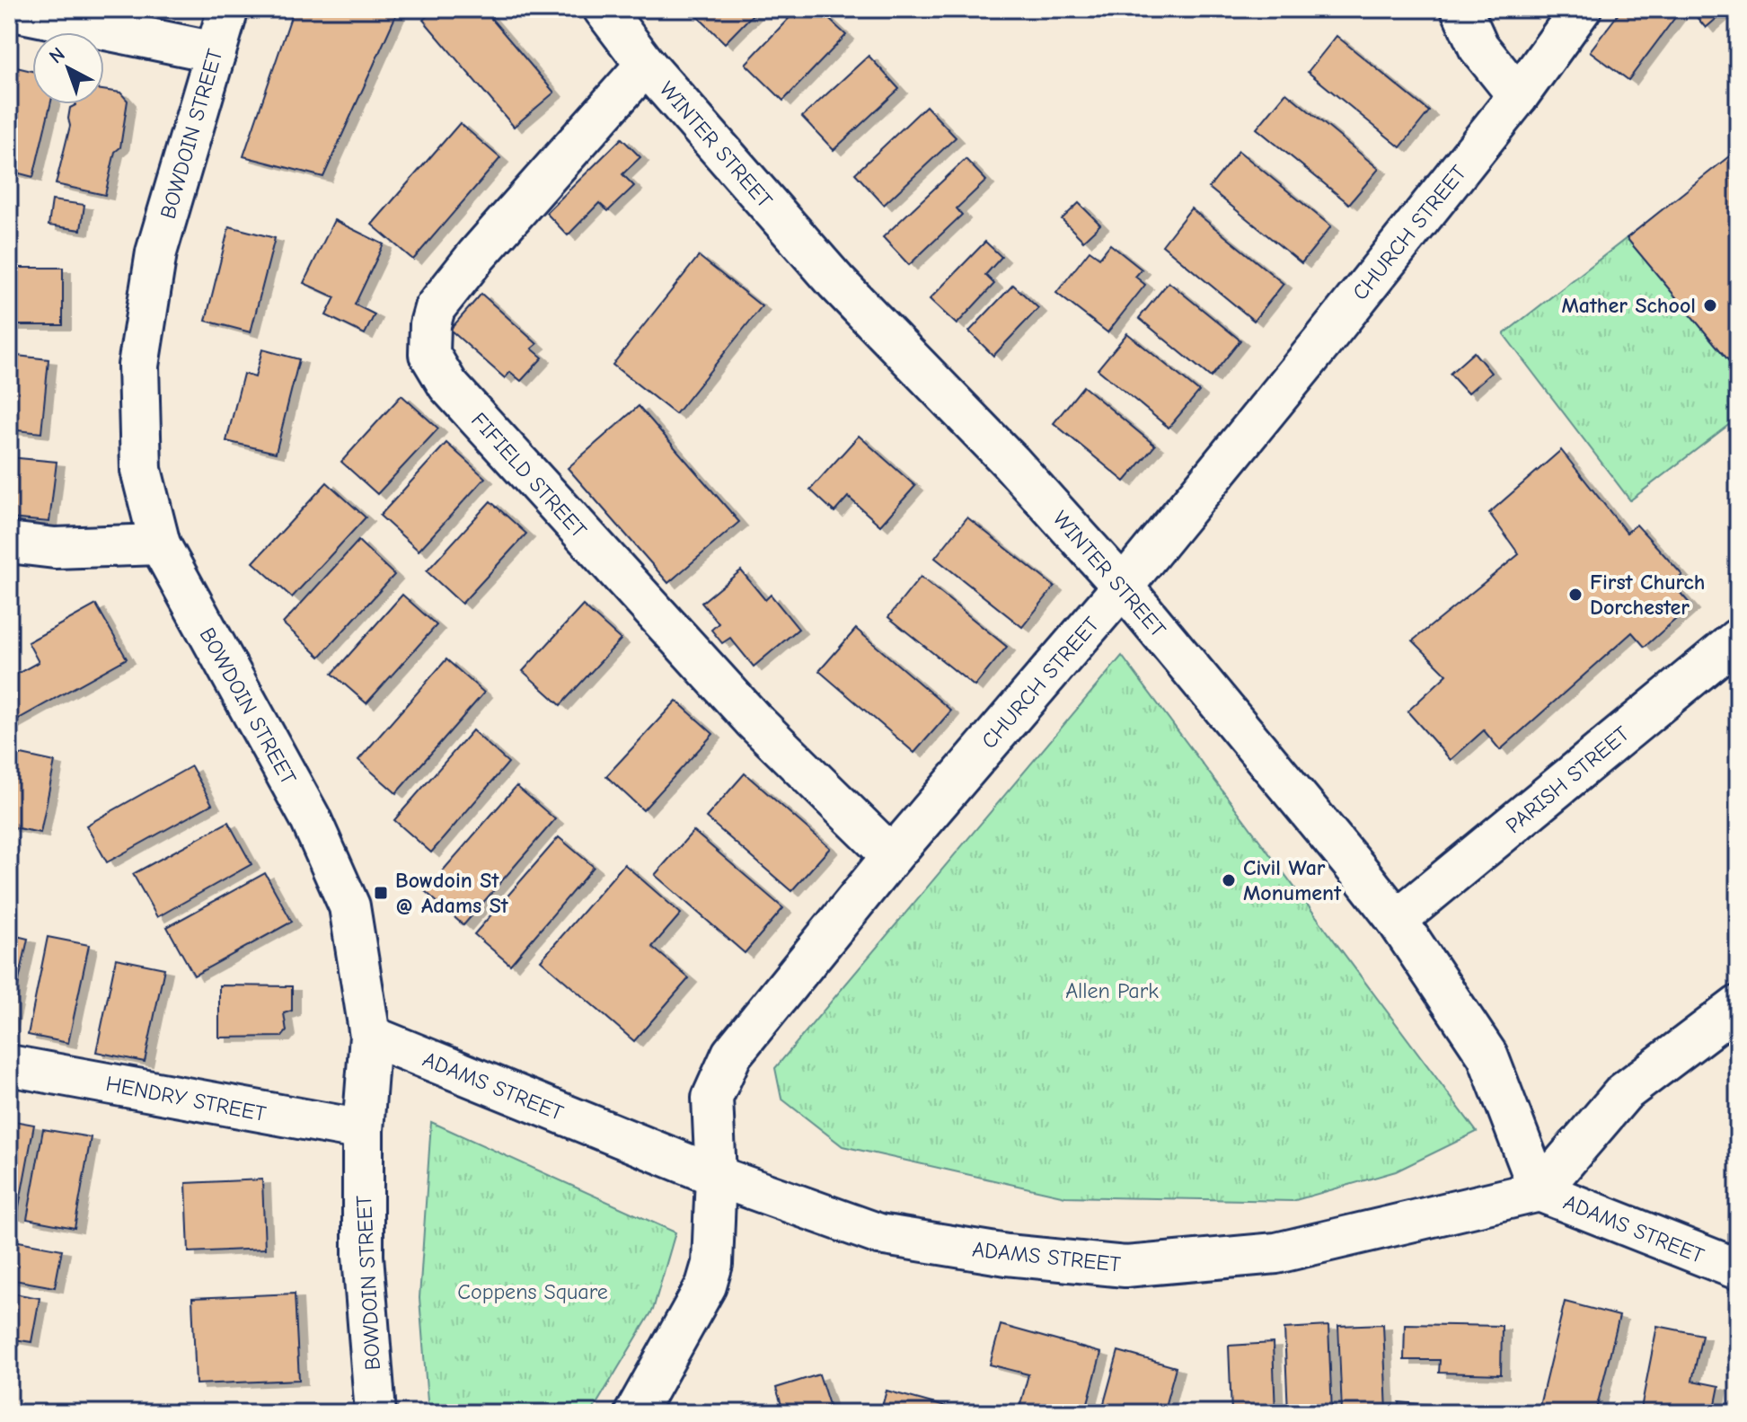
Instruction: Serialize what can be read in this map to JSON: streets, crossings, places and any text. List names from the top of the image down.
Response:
{
  "streets": {
    "street": [
      "BOWDOIN STREET",
      "WINTER STREET",
      "CHURCH STREET",
      "FIFIELD STREET",
      "PARISH STREET",
      "ADAMS STREET",
      "HENDRY STREET"
    ]
  },
  "crossings": [
    ["BOWDOIN STREET", "ADAMS STREET"],
    ["BOWDOIN STREET", "HENDRY STREET"],
    ["WINTER STREET", "CHURCH STREET"],
    ["WINTER STREET", "FIFIELD STREET"],
    ["WINTER STREET", "PARISH STREET"],
    ["WINTER STREET", "ADAMS STREET"],
    ["CHURCH STREET", "FIFIELD STREET"],
    ["CHURCH STREET", "ADAMS STREET"]
  ],
  "parks": ["Allen Park", "Coppens Square"],
  "places": {
    "other": ["Mather School", "First Church Dorchester", "Civil War Monument"],
    "transit": ["Bowdoin St @ Adams St"]
  },
  "north": "top left"
}
